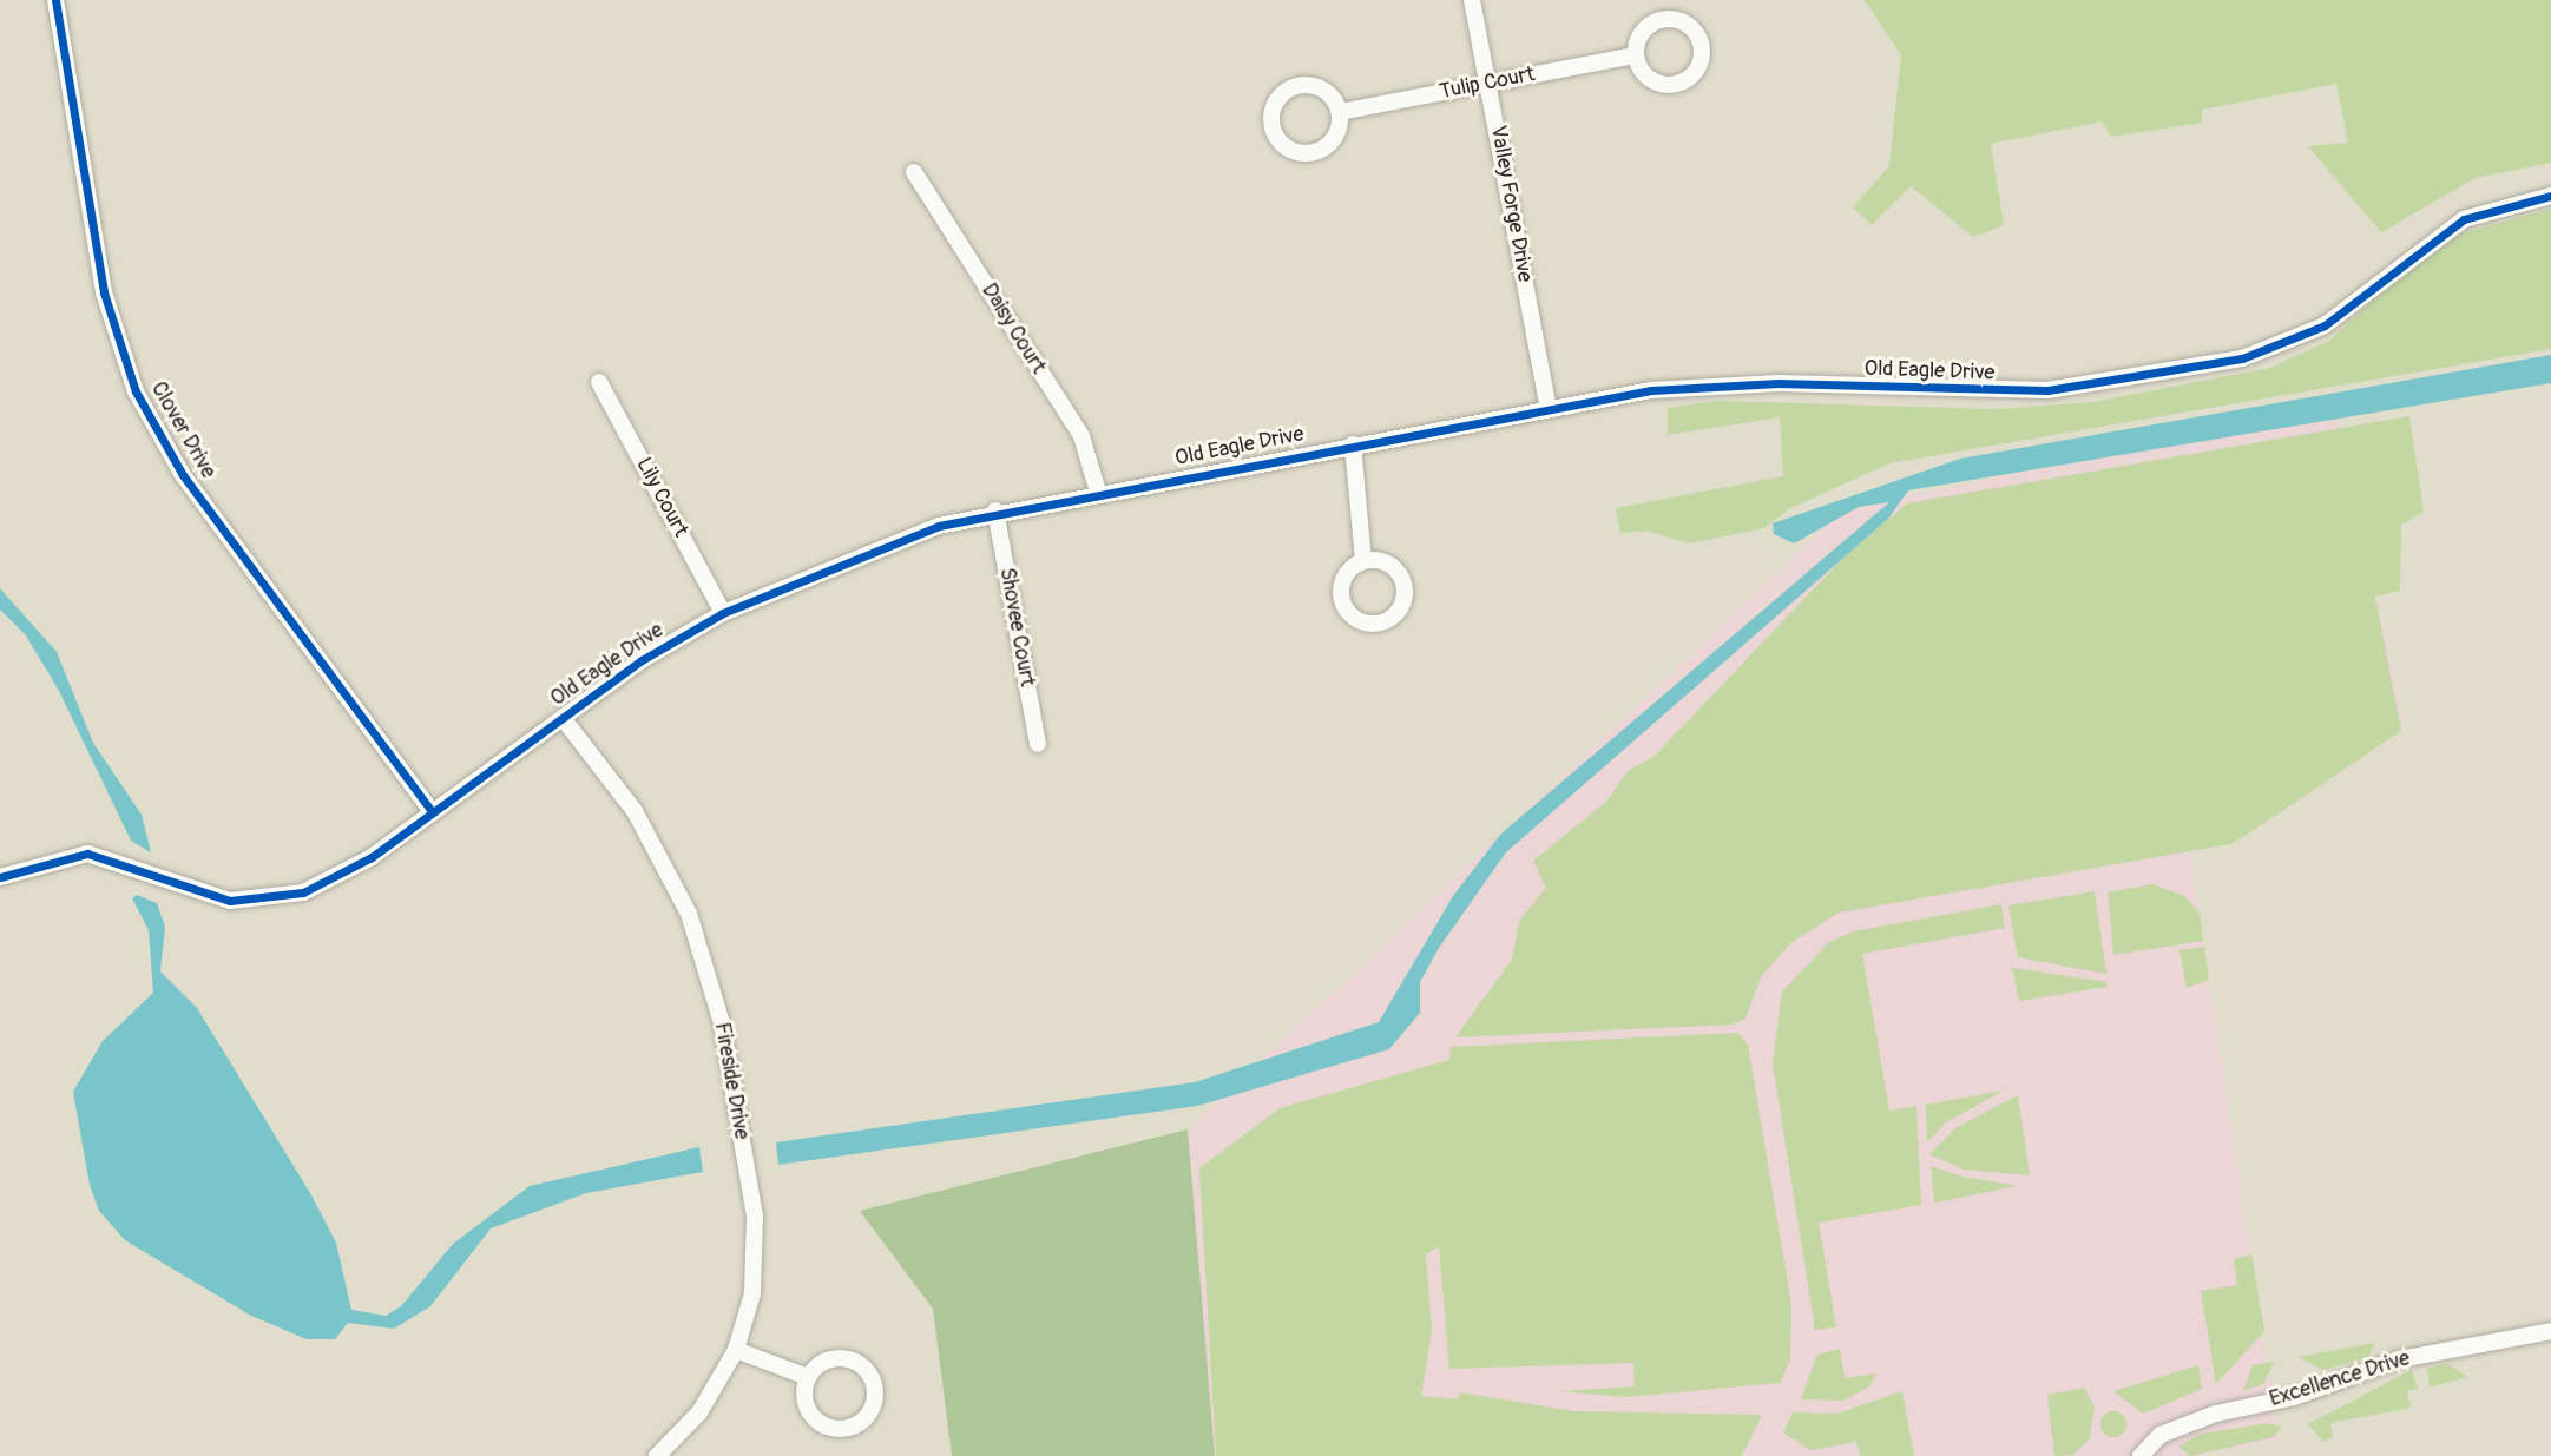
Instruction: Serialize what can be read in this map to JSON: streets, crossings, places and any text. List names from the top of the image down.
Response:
{
  "streets": {
    "street": [
      "Tulip Court",
      "Valley Forge Drive",
      "Daisy Court",
      "Old Eagle Drive",
      "Clover Drive",
      "Lily Court",
      "Shovee Court",
      "Fireside Drive",
      "Excellence Drive"
    ]
  },
  "crossings": [
    ["Tulip Court", "Valley Forge Drive"],
    ["Valley Forge Drive", "Old Eagle Drive"],
    ["Daisy Court", "Old Eagle Drive"],
    ["Old Eagle Drive", "Clover Drive"],
    ["Old Eagle Drive", "Lily Court"],
    ["Old Eagle Drive", "Shovee Court"],
    ["Old Eagle Drive", "Fireside Drive"]
  ]
}
